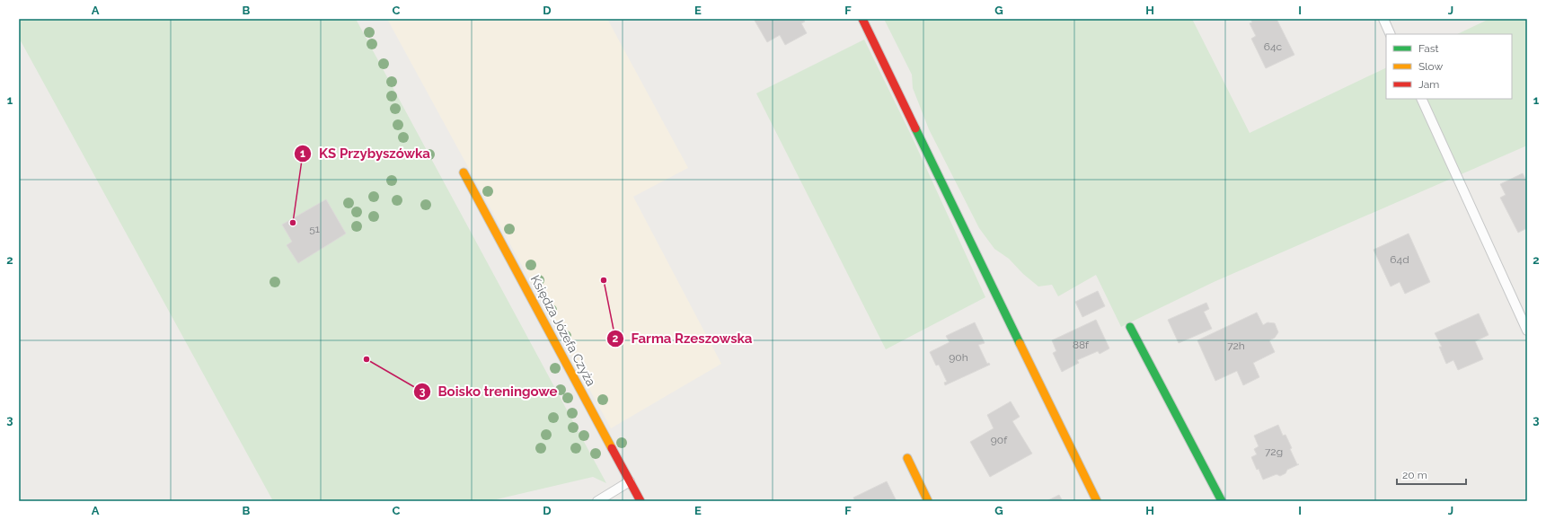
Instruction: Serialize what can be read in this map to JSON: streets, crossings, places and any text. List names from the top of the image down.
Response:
{
  "streets": {
    "street": ["Księdza Józefa Czyża"]
  },
  "places": ["KS Przybyszówka", "Farma Rzeszowska", "Boisko treningowe"],
  "house_numbers": [
    "64c",
    "51",
    "64d",
    "88f",
    "72h",
    "90h",
    "90f",
    "72g"
  ],
  "legend": ["Fast", "Slow", "Jam"],
  "scale_bar": "20 m",
  "grid": {
    "columns": [
      "A",
      "B",
      "C",
      "D",
      "E",
      "F",
      "G",
      "H",
      "I",
      "J"
    ],
    "rows": ["1", "2", "3"]
  }
}
